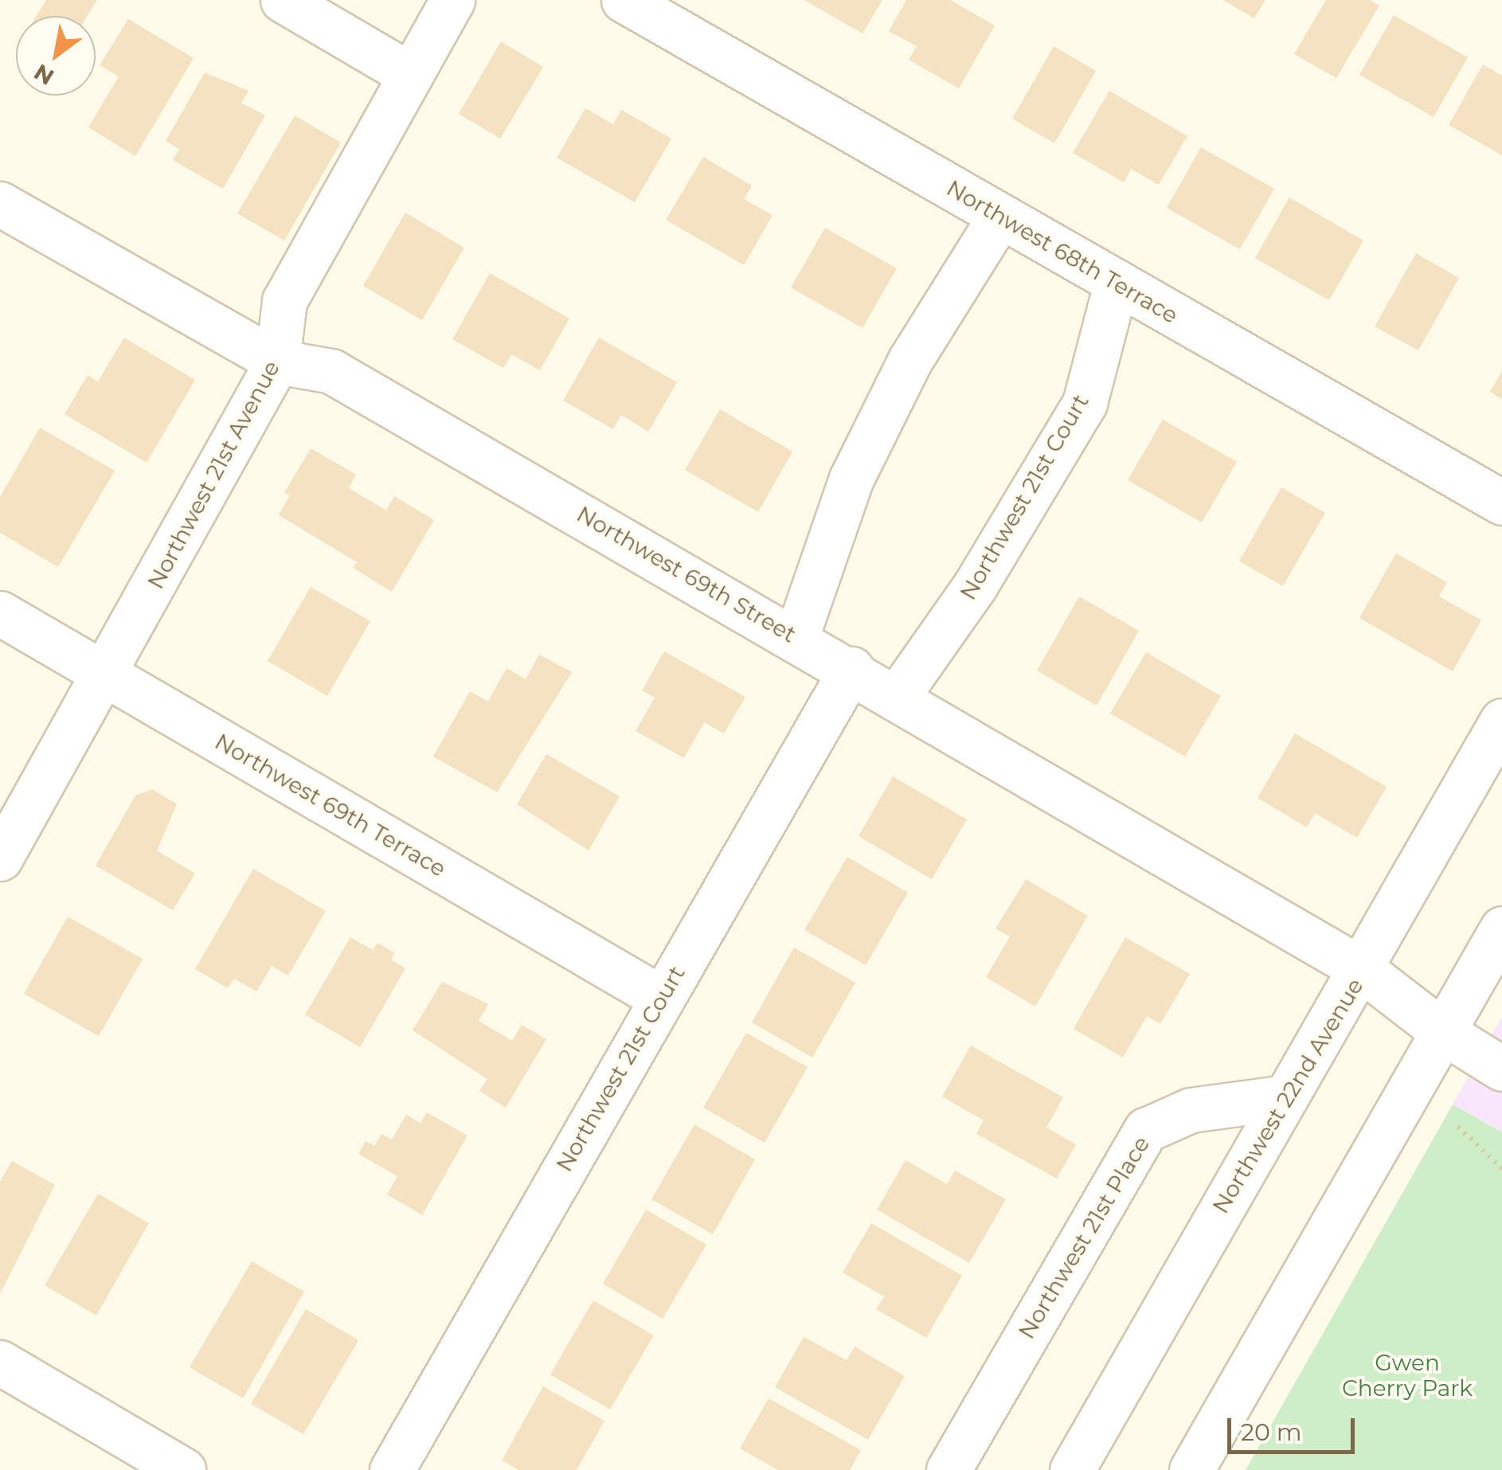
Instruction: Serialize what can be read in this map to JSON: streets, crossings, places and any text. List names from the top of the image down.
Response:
{
  "streets": {
    "street": [
      "Northwest 68th Terrace",
      "Northwest 21st Avenue",
      "Northwest 21st Court",
      "Northwest 69th Street",
      "Northwest 69th Terrace",
      "Northwest 22nd Avenue",
      "Northwest 21st Place"
    ]
  },
  "crossings": [
    ["Northwest 68th Terrace", "Northwest 21st Court"],
    ["Northwest 21st Avenue", "Northwest 69th Street"],
    ["Northwest 21st Avenue", "Northwest 69th Terrace"],
    ["Northwest 21st Court", "Northwest 69th Street"],
    ["Northwest 21st Court", "Northwest 69th Terrace"],
    ["Northwest 69th Street", "Northwest 22nd Avenue"],
    ["Northwest 22nd Avenue", "Northwest 21st Place"]
  ],
  "parks": ["Gwen Cherry Park"],
  "scale_bar": "20 m",
  "north": "bottom left"
}
